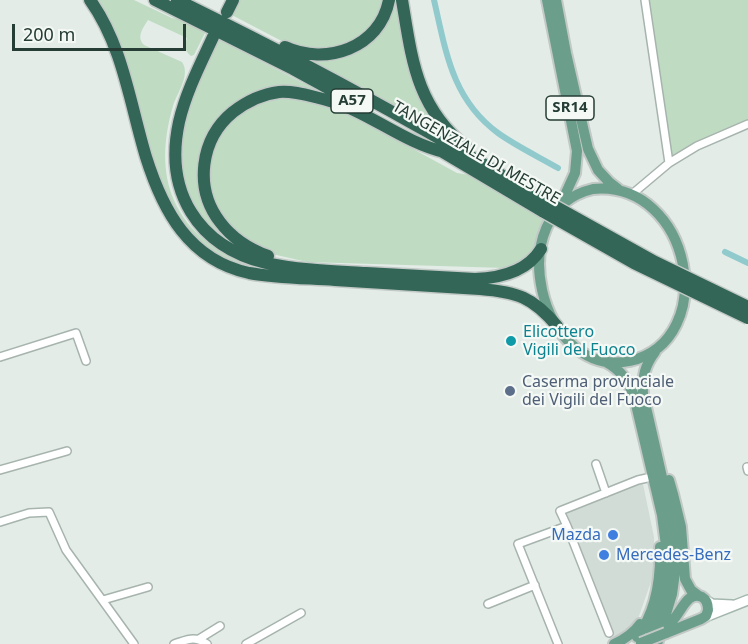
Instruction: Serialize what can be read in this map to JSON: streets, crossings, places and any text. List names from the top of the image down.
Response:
{
  "streets": {
    "highway": ["A57", "TANGENZIALE DI MESTRE"],
    "main road": ["SR14"]
  },
  "crossings": [
    ["A57", "SR14"],
    ["A57", "TANGENZIALE DI MESTRE"],
    ["SR14", "TANGENZIALE DI MESTRE"]
  ],
  "places": [
    "Elicottero Vigili del Fuoco",
    "Caserma provinciale dei Vigili del Fuoco",
    "Mazda",
    "Mercedes-Benz"
  ],
  "scale_bar": "200 m"
}
